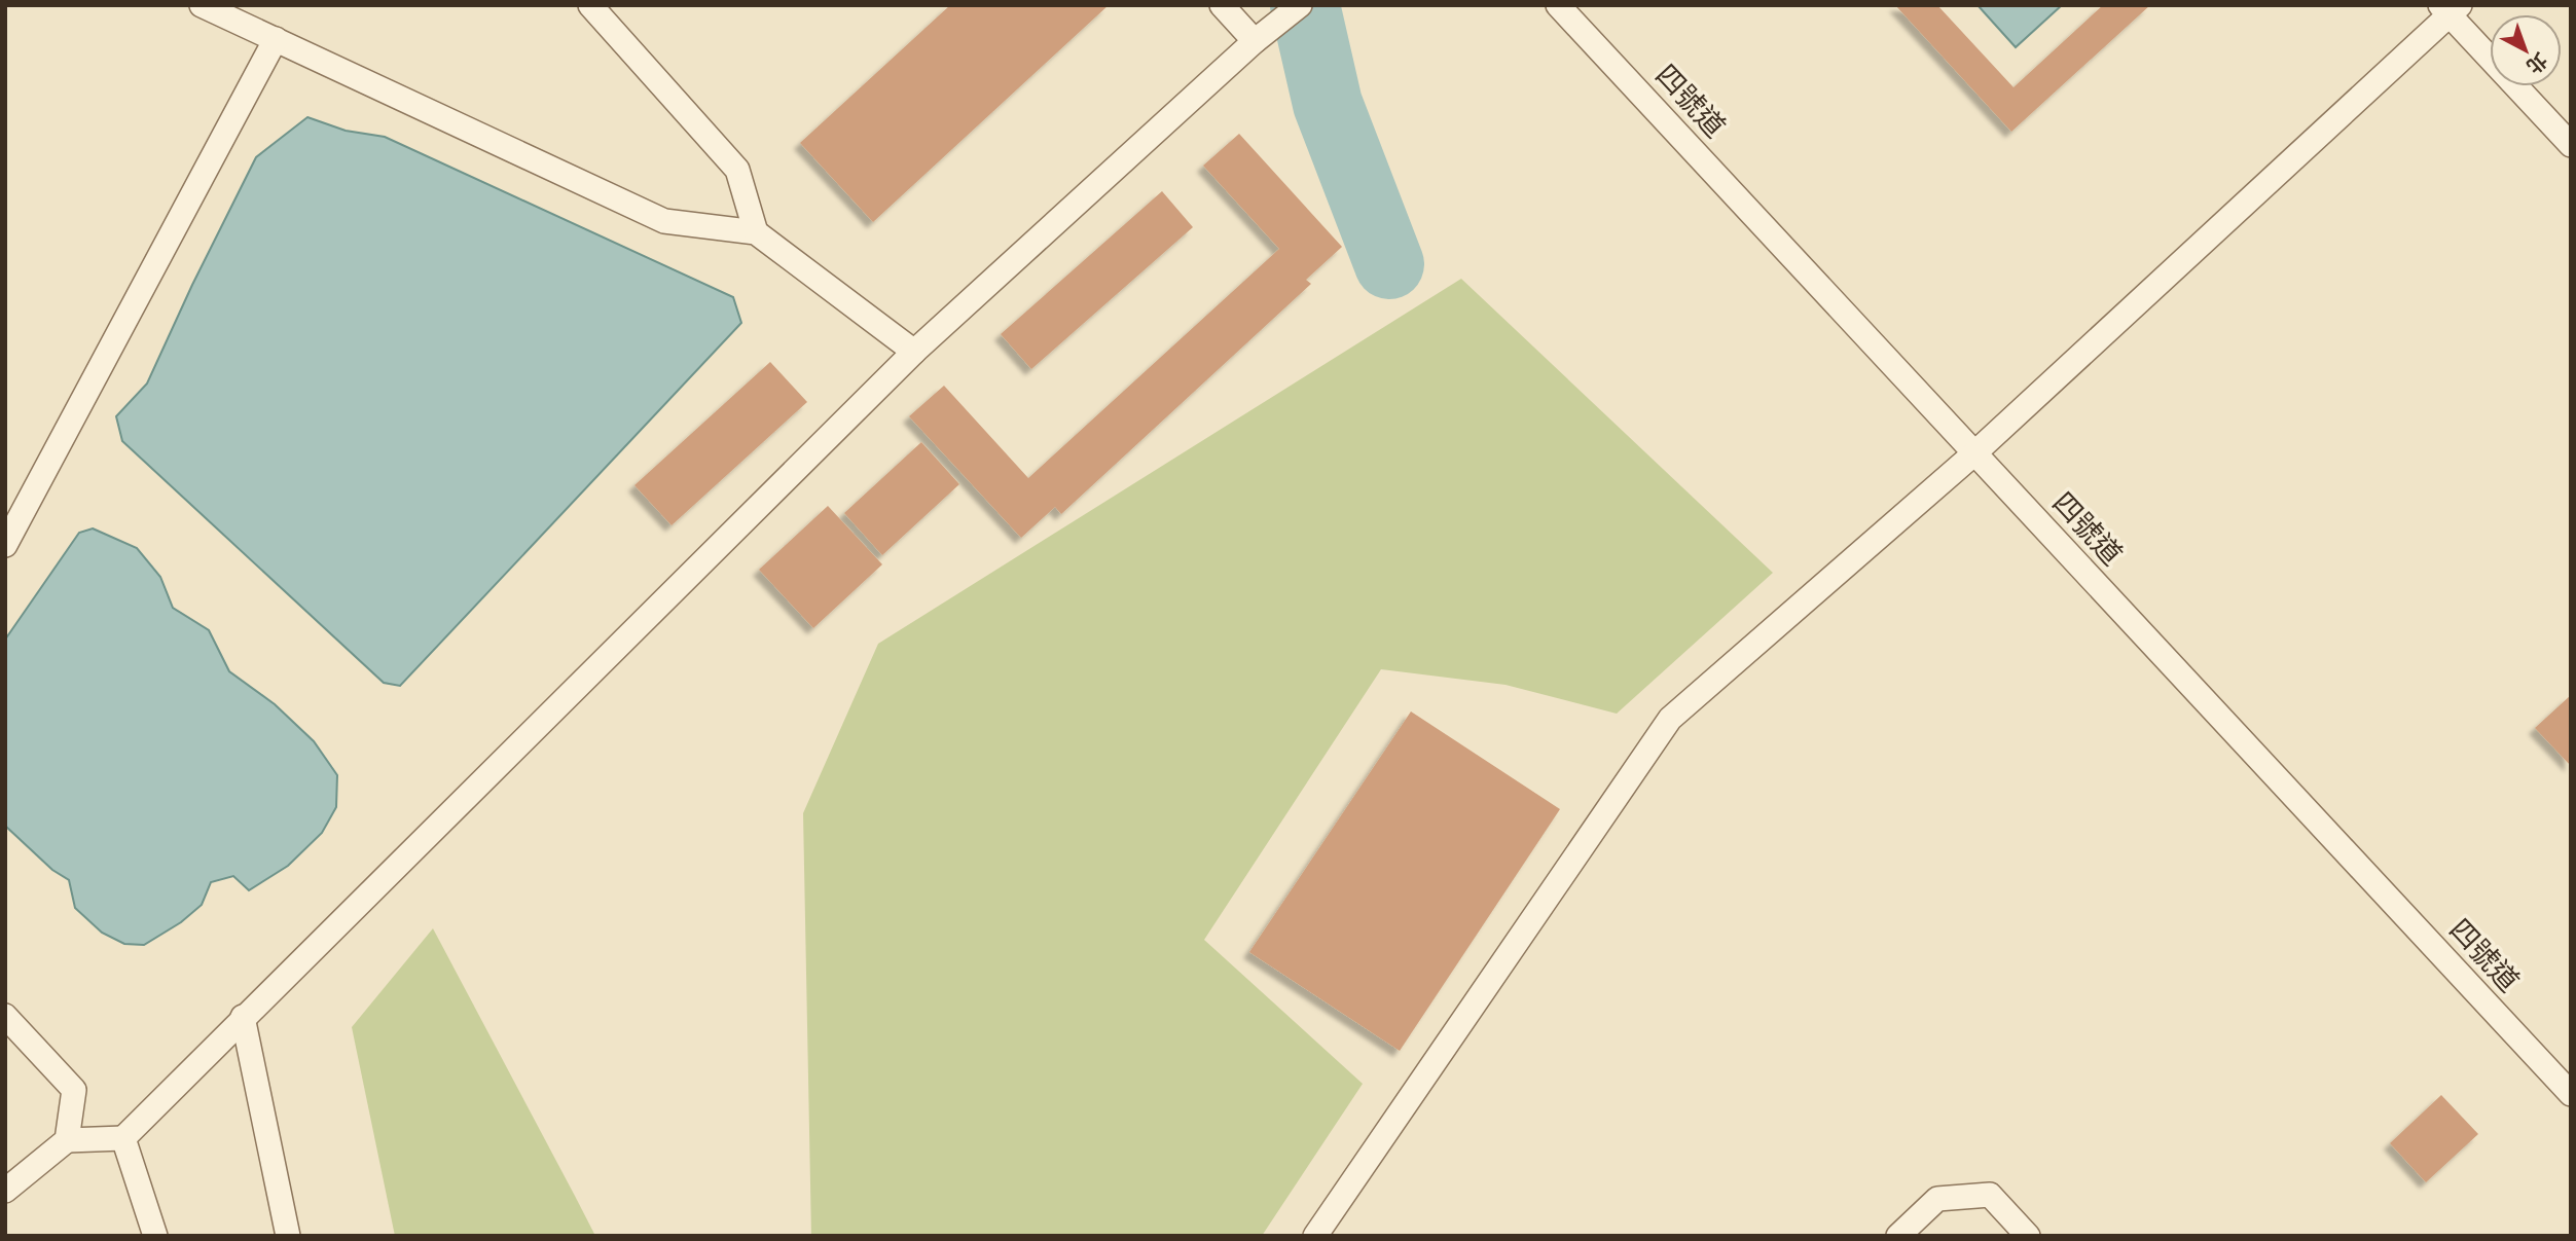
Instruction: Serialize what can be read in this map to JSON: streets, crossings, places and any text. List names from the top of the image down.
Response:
{
  "streets": {
    "lane": ["四號道"]
  },
  "north": "bottom right"
}
